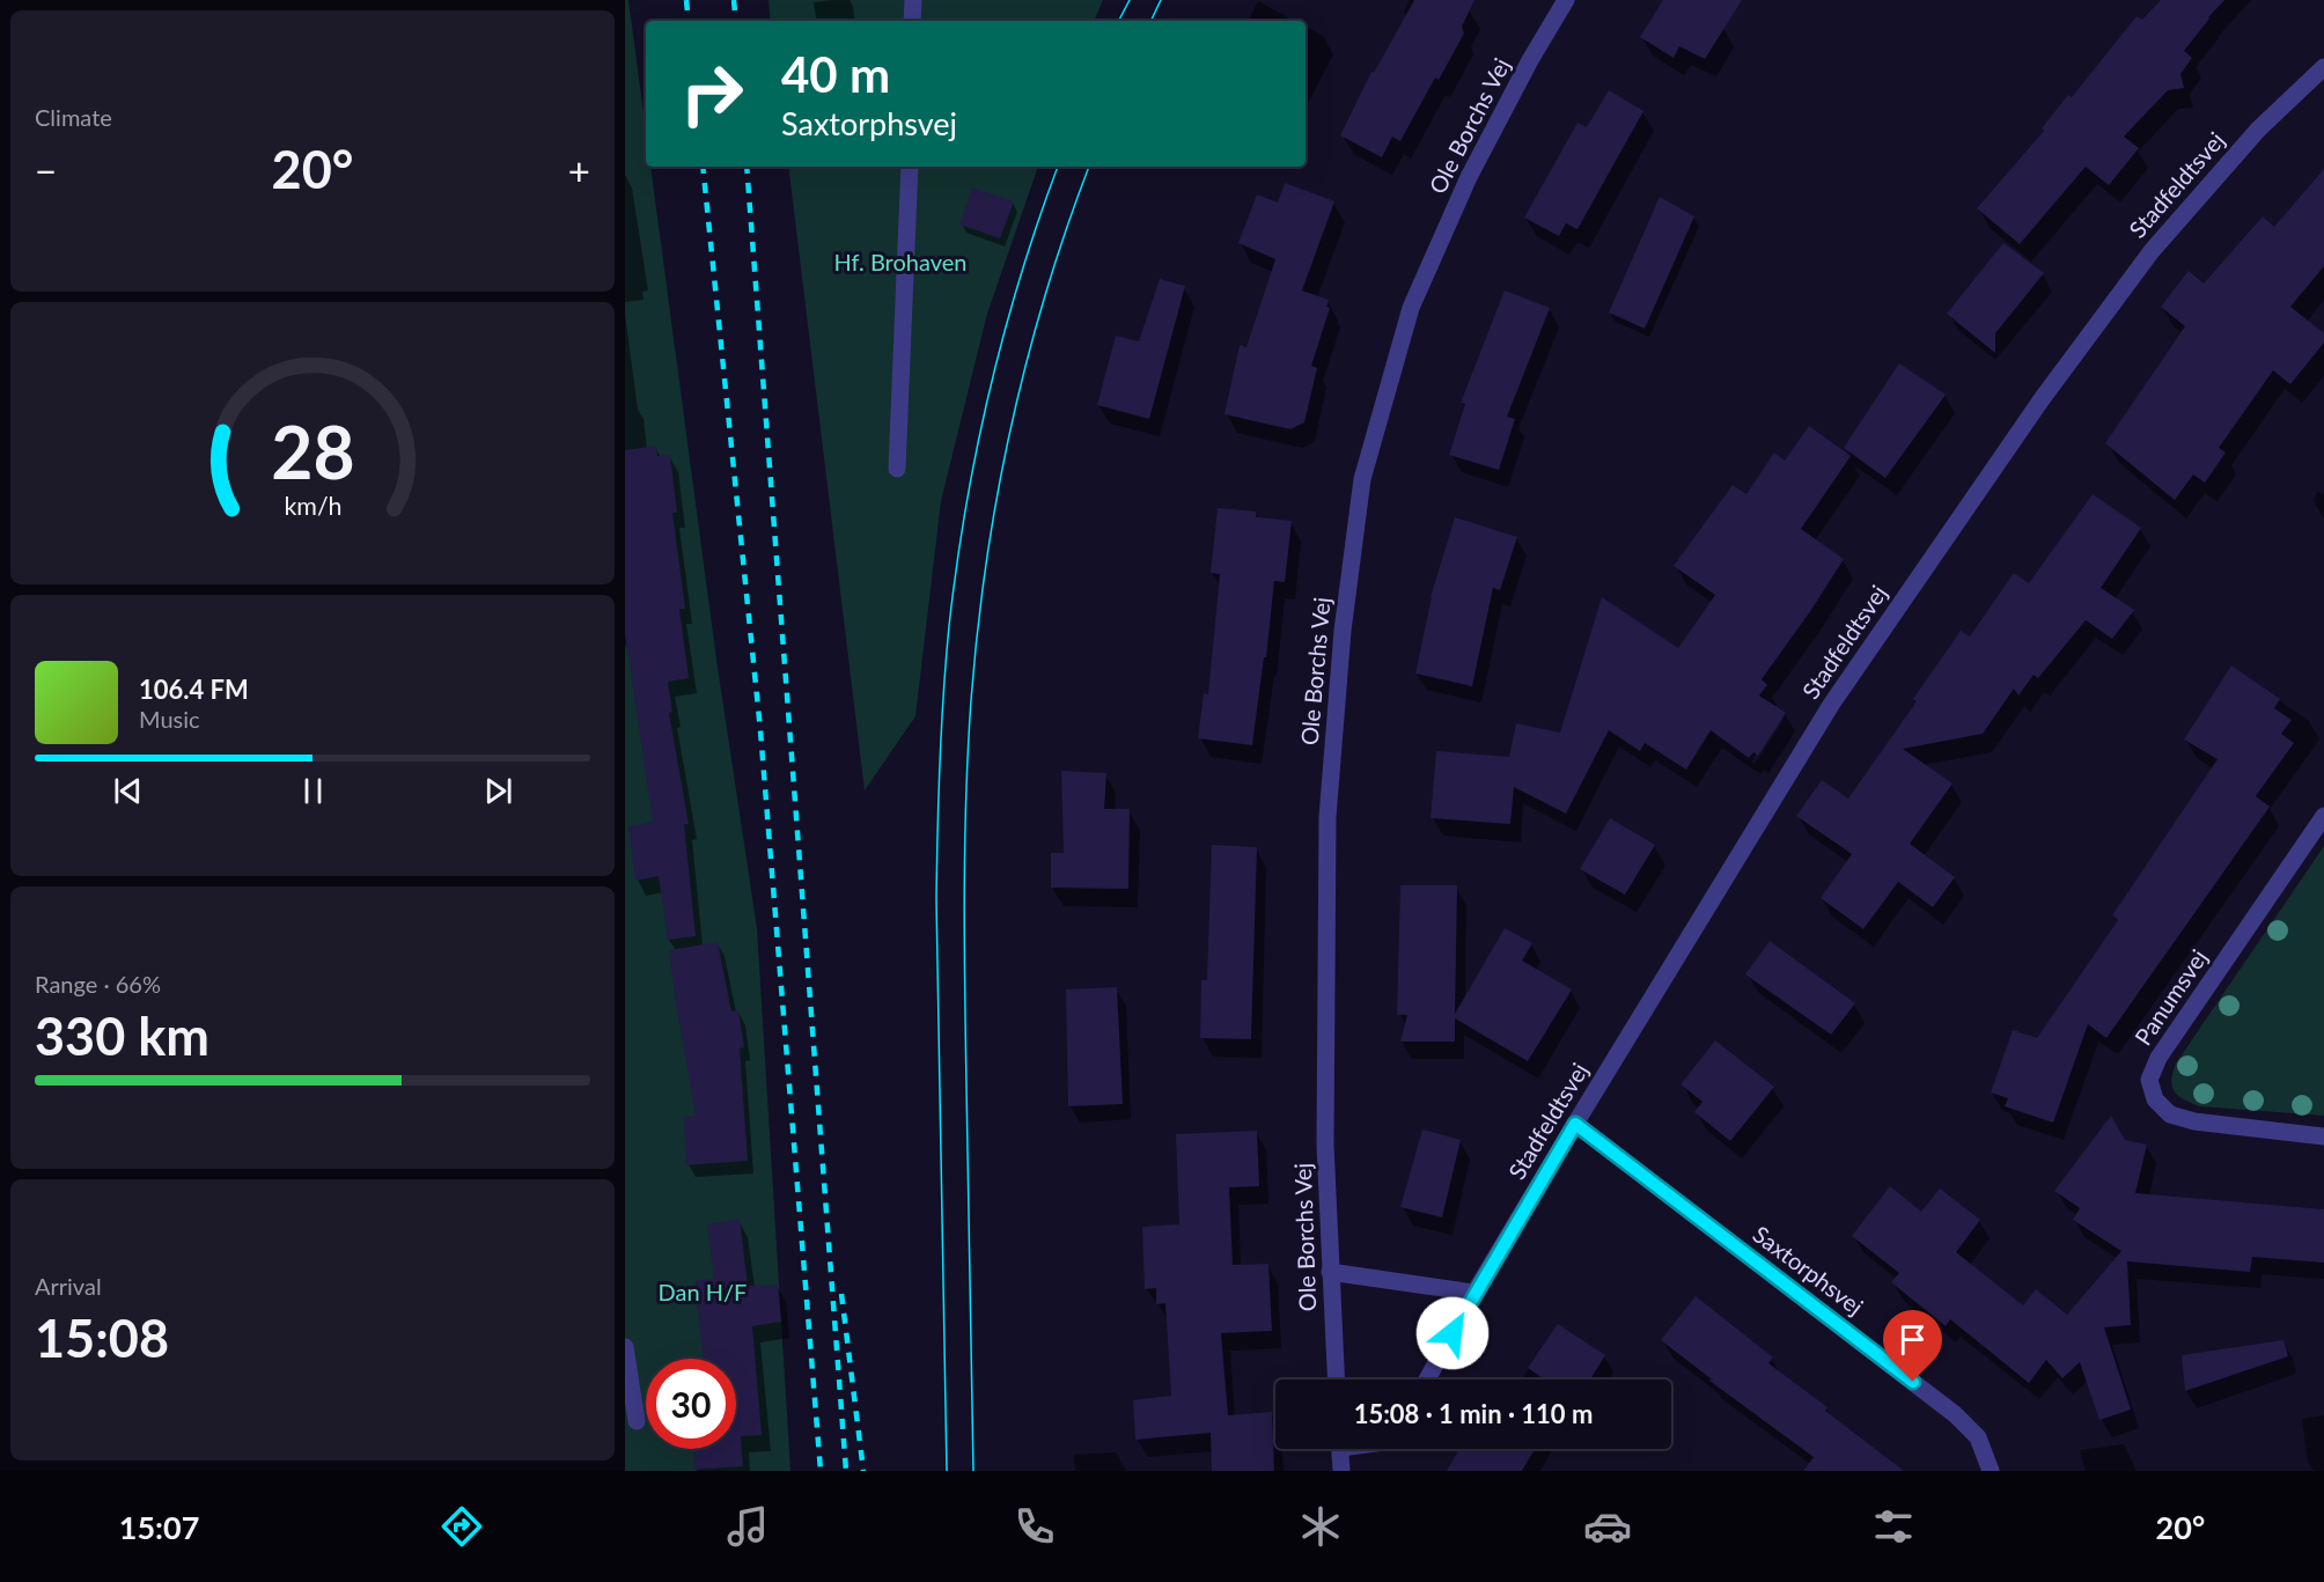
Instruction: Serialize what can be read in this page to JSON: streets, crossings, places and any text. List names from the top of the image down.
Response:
{
  "streets": {
    "street": [
      "Ole Borchs Vej",
      "Stadfeldtsvej",
      "Panumsvej",
      "Saxtorphsvej"
    ]
  },
  "crossings": [
    ["Stadfeldtsvej", "Saxtorphsvej"]
  ],
  "parks": ["Hf. Brohaven", "Dan H/F"],
  "page": {
    "tile": [
      "Climate",
      ["Range · 66%", "330 km"],
      ["Arrival", "15:08"]
    ],
    "turn": ["40 m", "Saxtorphsvej"],
    "heat": ["−", "20°", "+"],
    "song": ["106.4 FM", "Music"],
    "limit": "30",
    "trip": "15:08 · 1 min · 110 m",
    "tabs": ["15:07", "20°"],
    "gauge": ["28", "km/h"]
  }
}
